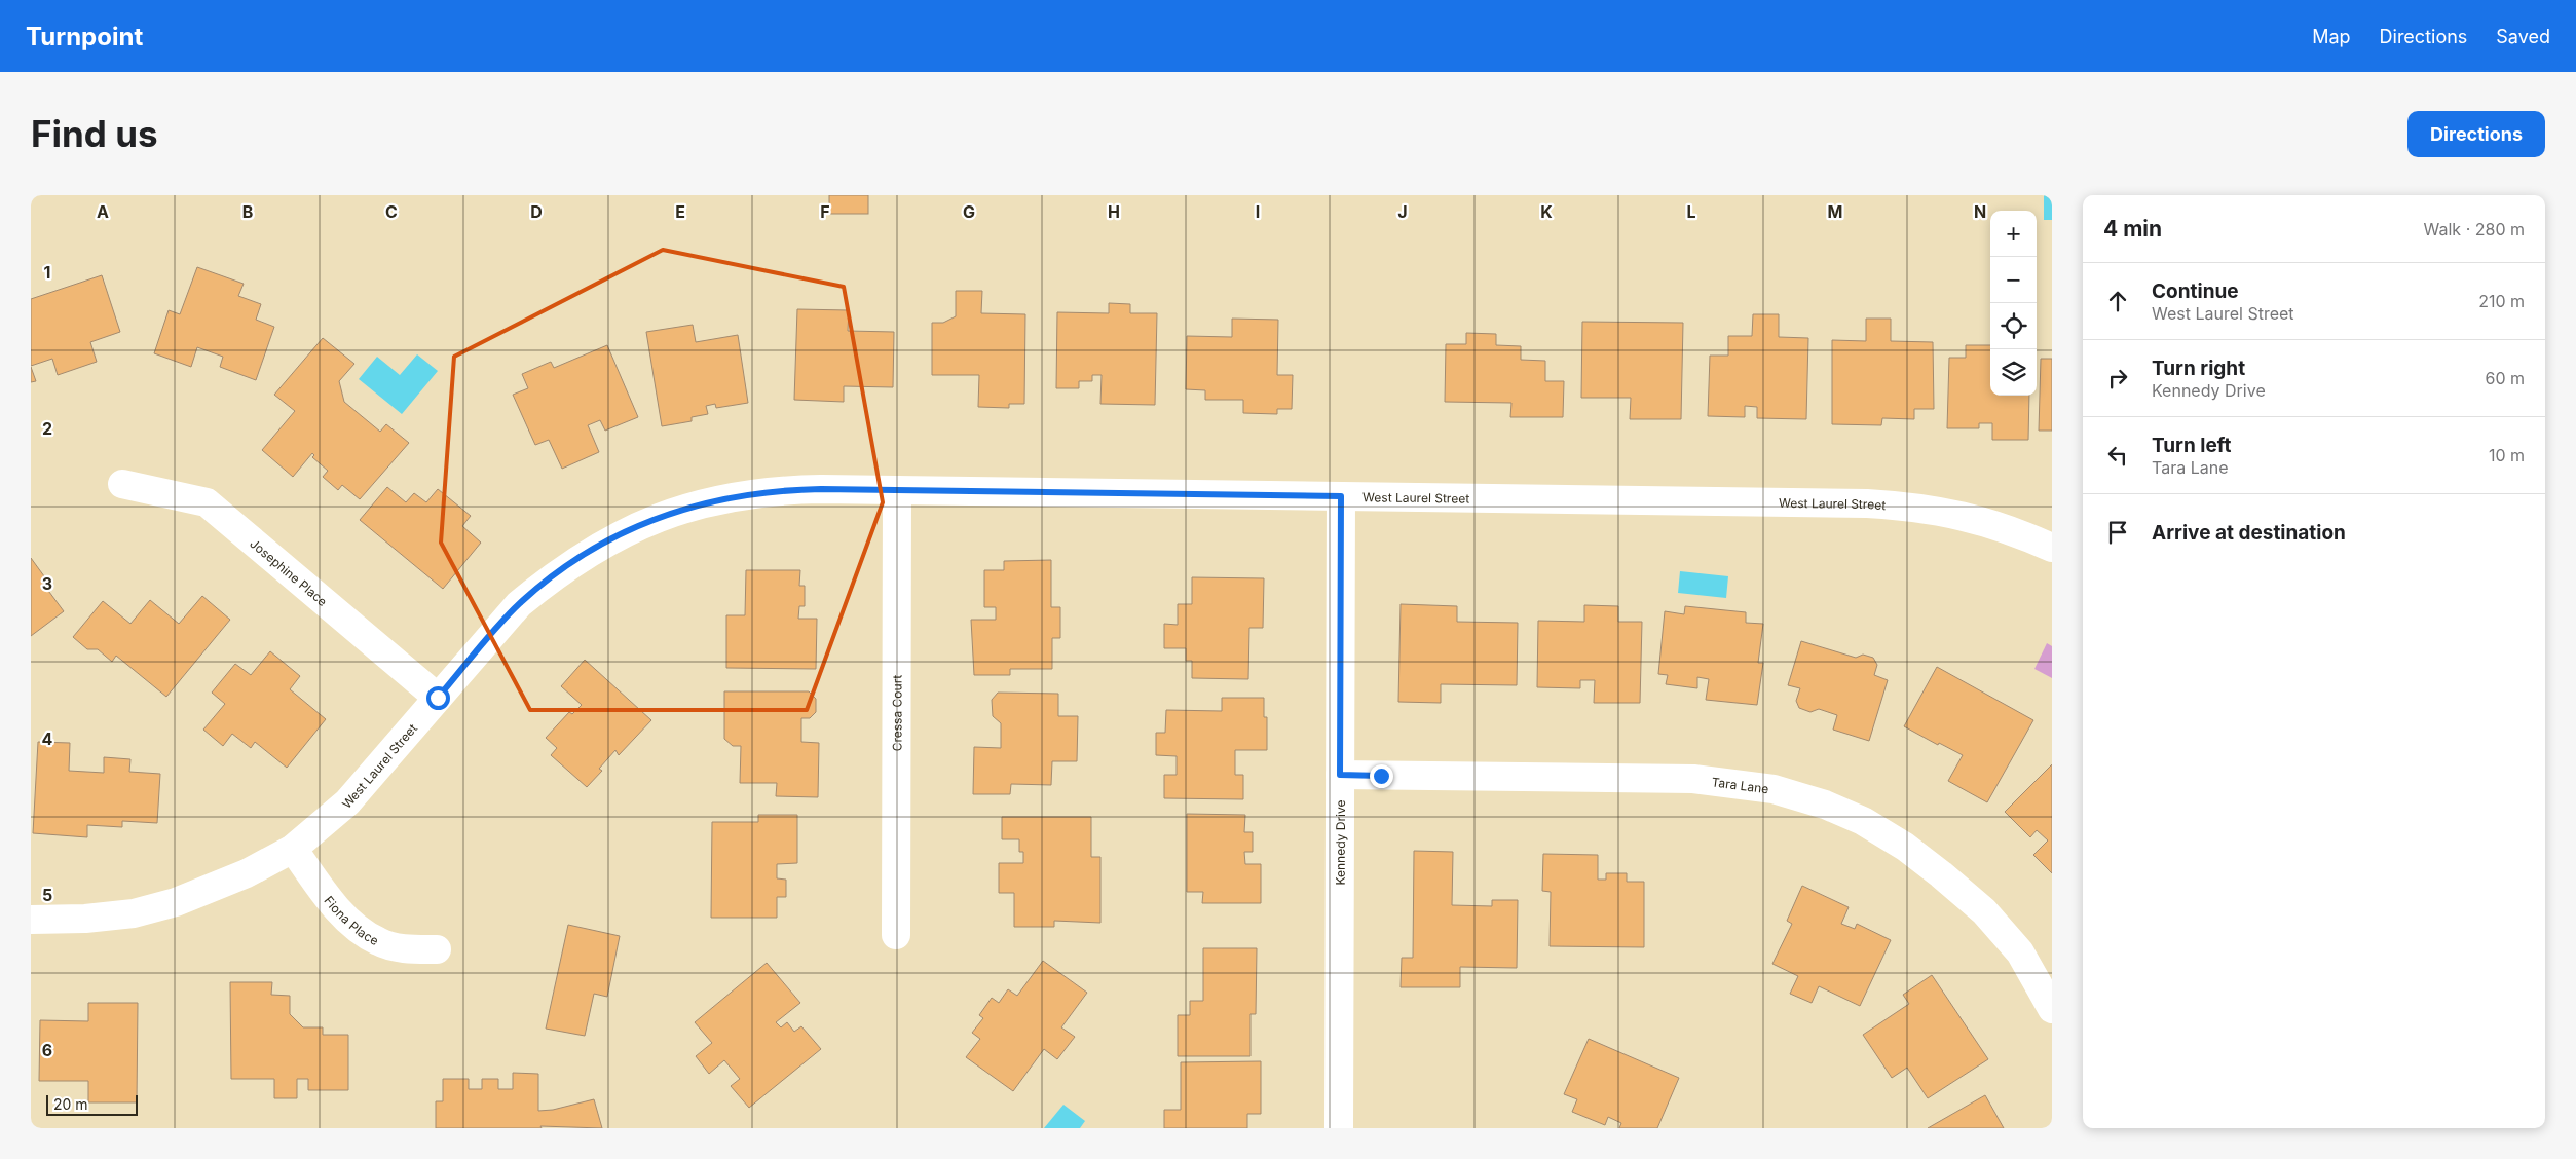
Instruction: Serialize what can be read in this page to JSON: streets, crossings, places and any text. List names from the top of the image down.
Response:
{
  "streets": {
    "street": [
      "West Laurel Street",
      "Josephine Place",
      "Cressa Court",
      "Tara Lane",
      "Kennedy Drive",
      "Fiona Place"
    ]
  },
  "crossings": [
    ["West Laurel Street", "Josephine Place"],
    ["West Laurel Street", "Cressa Court"],
    ["West Laurel Street", "Kennedy Drive"],
    ["West Laurel Street", "Fiona Place"],
    ["Tara Lane", "Kennedy Drive"]
  ],
  "scale_bar": "20 m",
  "page": {
    "header": "Turnpoint",
    "nav": ["Map", "Directions", "Saved"],
    "buttons": "Directions",
    "title": "Find us",
    "heading": ["4 min", "Walk · 280 m"],
    "map_buttons": ["+", "−"],
    "list": [
      ["Continue", "West Laurel Street", "210 m"],
      ["Turn right", "Kennedy Drive", "60 m"],
      ["Turn left", "Tara Lane", "10 m"],
      "Arrive at destination"
    ],
    "scale": "20 m"
  },
  "grid": {
    "columns": [
      "A",
      "B",
      "C",
      "D",
      "E",
      "F",
      "G",
      "H",
      "I",
      "J",
      "K",
      "L",
      "M",
      "N"
    ],
    "rows": [
      "1",
      "2",
      "3",
      "4",
      "5",
      "6"
    ]
  }
}
